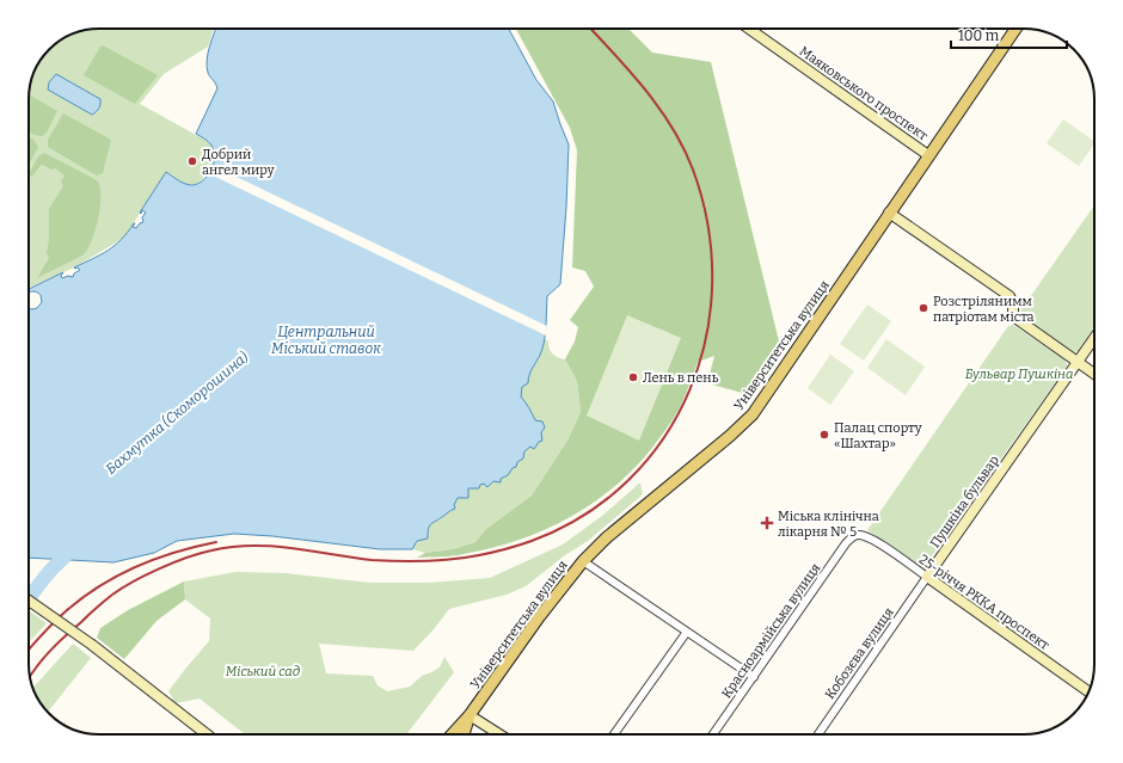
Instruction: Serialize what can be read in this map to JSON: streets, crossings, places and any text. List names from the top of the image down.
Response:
{
  "streets": {
    "main road": ["Університетська вулиця"],
    "street": [
      "Маяковського проспект",
      "Пушкіна бульвар",
      "25-річчя РККА проспект",
      "Красноармійська вулиця",
      "Кобозєва вулиця"
    ]
  },
  "crossings": [
    ["Маяковського проспект", "Університетська вулиця"],
    ["Пушкіна бульвар", "25-річчя РККА проспект"],
    ["Пушкіна бульвар", "Кобозєва вулиця"],
    ["25-річчя РККА проспект", "Красноармійська вулиця"],
    ["25-річчя РККА проспект", "Кобозєва вулиця"]
  ],
  "water": ["Центральний Міський ставок", "Бахмутка (Скоморошина)"],
  "parks": ["Бульвар Пушкіна", "Міський сад"],
  "places": {
    "other": [
      "Добрий ангел миру",
      "Розстрілянимм патріотам міста",
      "Лень в пень",
      "Палац спорту «Шахтар»"
    ],
    "health": ["Міська клінічна лікарня № 5"]
  },
  "scale_bar": "100 m"
}
